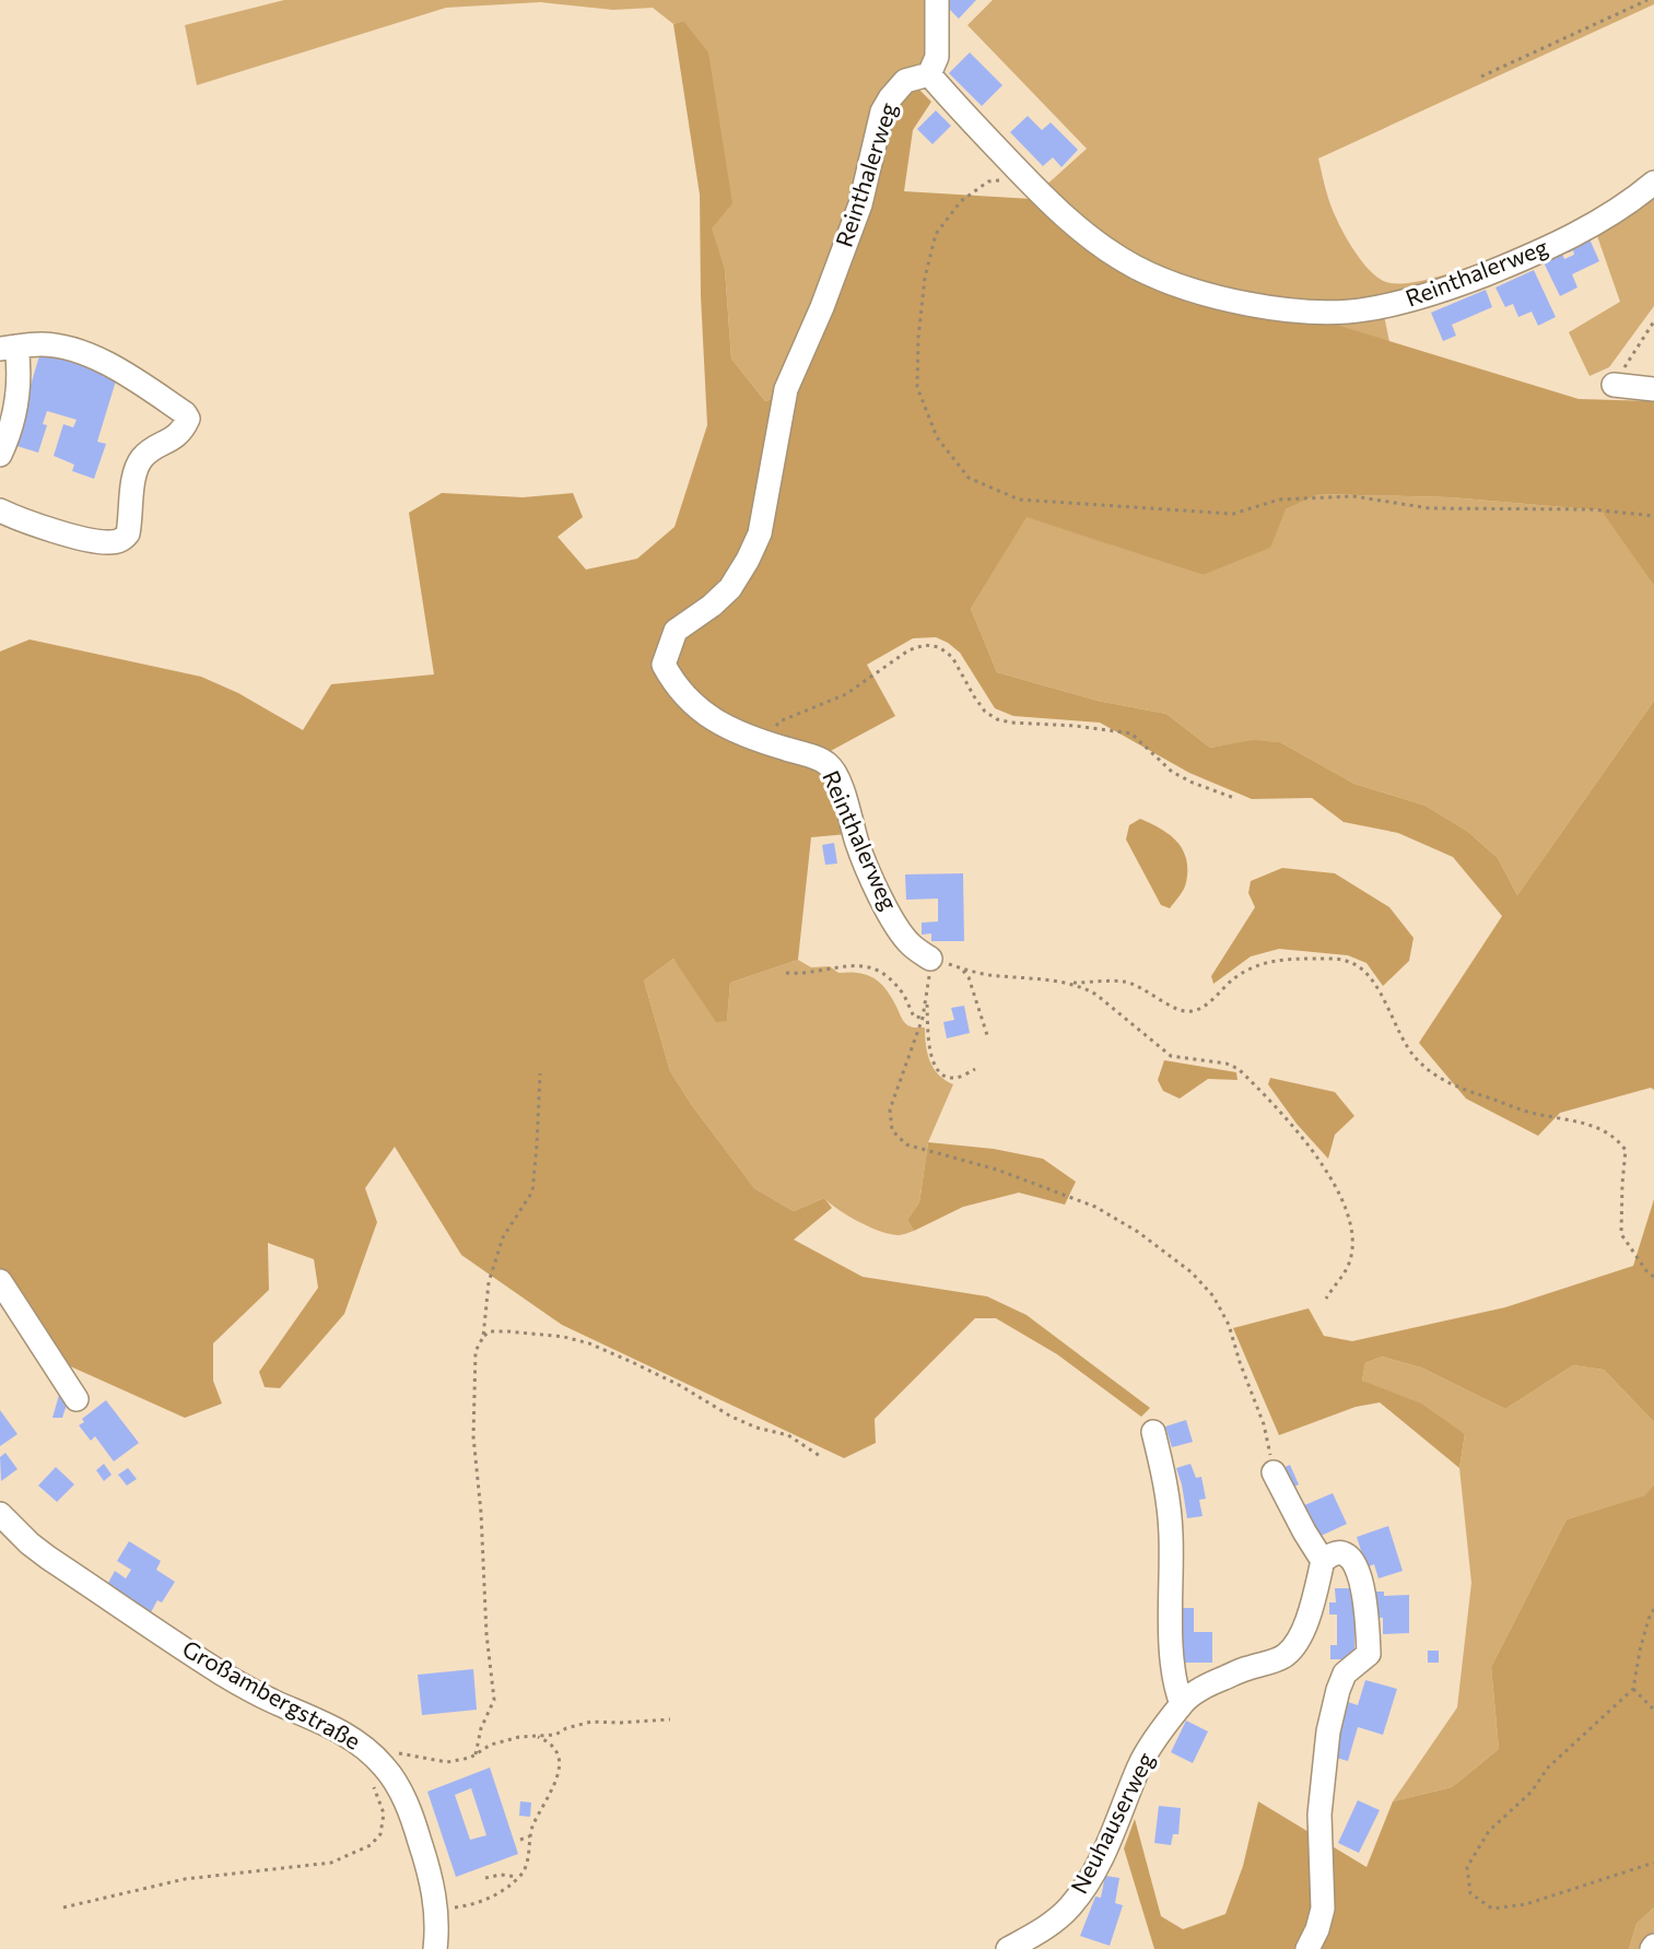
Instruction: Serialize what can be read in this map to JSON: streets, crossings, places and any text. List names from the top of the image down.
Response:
{
  "streets": {
    "street": ["Reinthalerweg", "Großambergstraße", "Neuhauserweg"]
  }
}
